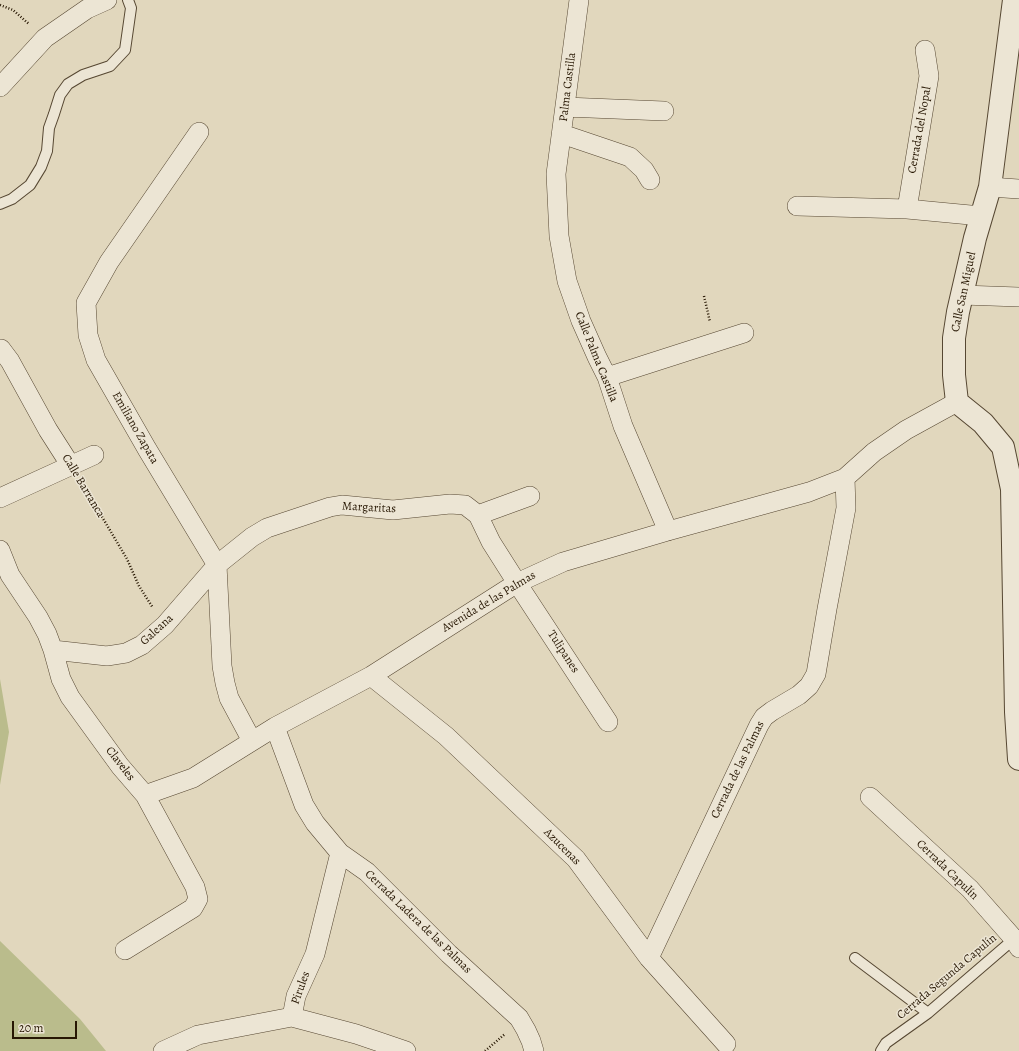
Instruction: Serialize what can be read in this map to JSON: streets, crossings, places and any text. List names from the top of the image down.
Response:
{
  "streets": {
    "street": [
      "Palma Castilla",
      "Cerrada del Nopal",
      "Calle San Miguel",
      "Calle Palma Castilla",
      "Emiliano Zapata",
      "Calle Barranca",
      "Margaritas",
      "Avenida de las Palmas",
      "Galeana",
      "Tulipanes",
      "Claveles",
      "Cerrada de las Palmas",
      "Azucenas",
      "Cerrada Capulín",
      "Cerrada Ladera de las Palmas",
      "Pirules"
    ],
    "lane": ["Cerrada Segunda Capulín"]
  },
  "crossings": [
    ["Palma Castilla", "Calle Palma Castilla"],
    ["Calle San Miguel", "Avenida de las Palmas"],
    ["Calle Palma Castilla", "Avenida de las Palmas"],
    ["Emiliano Zapata", "Margaritas"],
    ["Emiliano Zapata", "Avenida de las Palmas"],
    ["Emiliano Zapata", "Galeana"],
    ["Calle Barranca", "Galeana"],
    ["Margaritas", "Galeana"],
    ["Avenida de las Palmas", "Tulipanes"],
    ["Avenida de las Palmas", "Claveles"],
    ["Avenida de las Palmas", "Cerrada de las Palmas"],
    ["Avenida de las Palmas", "Azucenas"],
    ["Avenida de las Palmas", "Cerrada Ladera de las Palmas"],
    ["Galeana", "Claveles"],
    ["Cerrada de las Palmas", "Azucenas"],
    ["Cerrada Capulín", "Cerrada Segunda Capulín"],
    ["Cerrada Ladera de las Palmas", "Pirules"]
  ],
  "scale_bar": "20 m"
}
